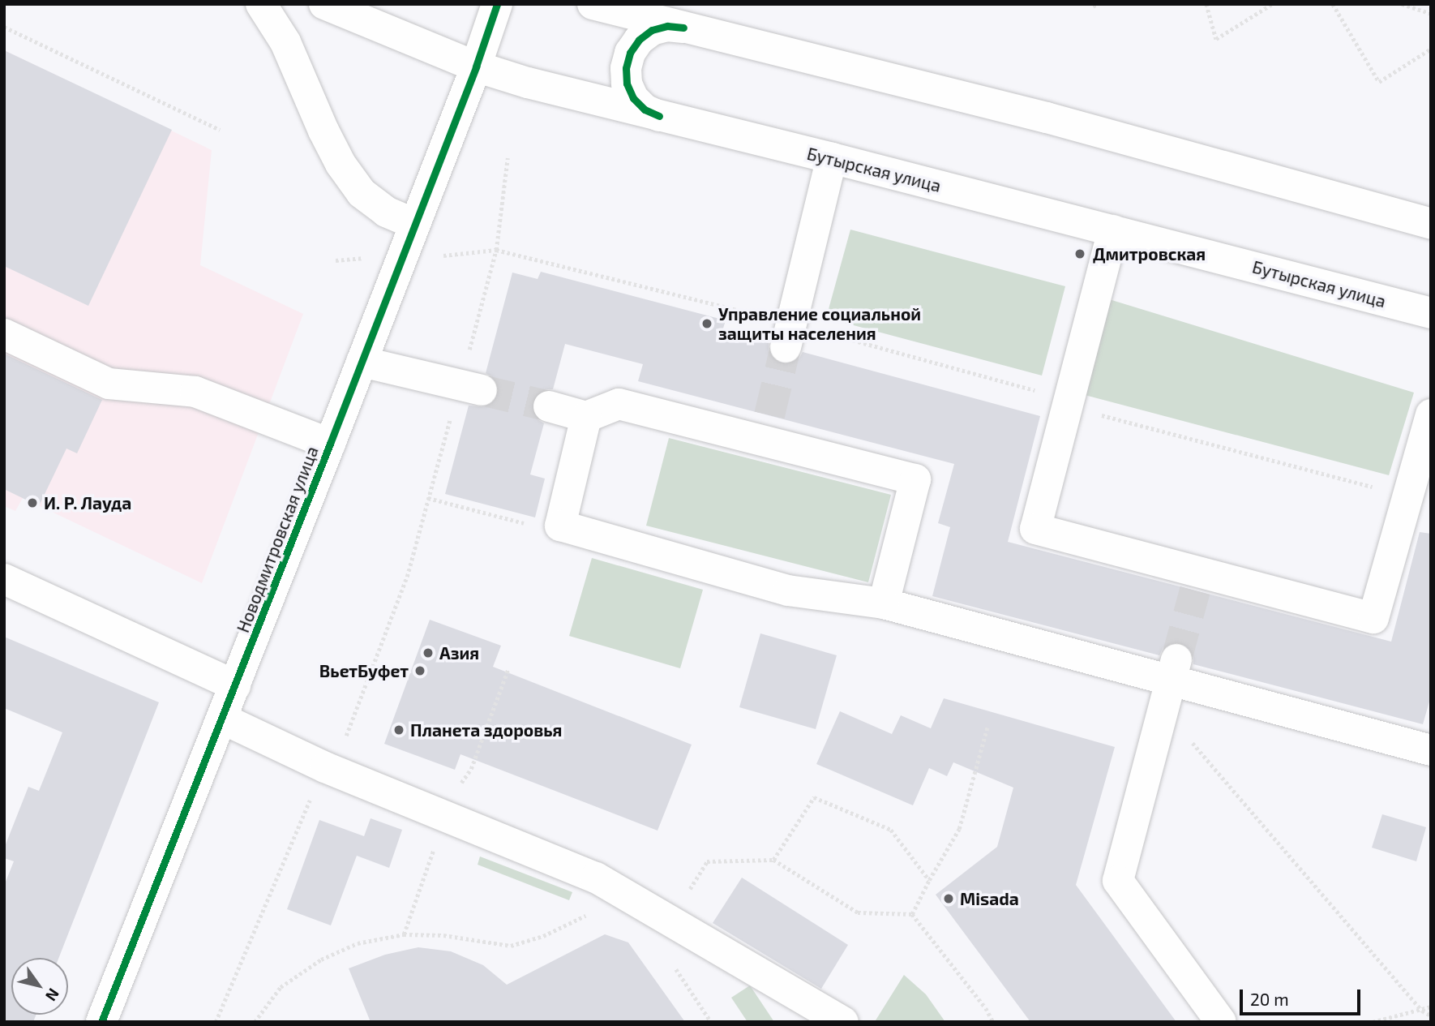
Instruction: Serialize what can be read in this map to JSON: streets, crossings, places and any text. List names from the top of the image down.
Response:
{
  "streets": {
    "main road": ["Бутырская улица", "Новодмитровская улица"]
  },
  "crossings": [
    ["Бутырская улица", "Новодмитровская улица"]
  ],
  "places": [
    "Дмитровская",
    "Управление социальной защиты населения",
    "И. Р. Лауда",
    "Азия",
    "ВьетБуфет",
    "Планета здоровья",
    "Misada"
  ],
  "scale_bar": "20 m",
  "north": "bottom right"
}
